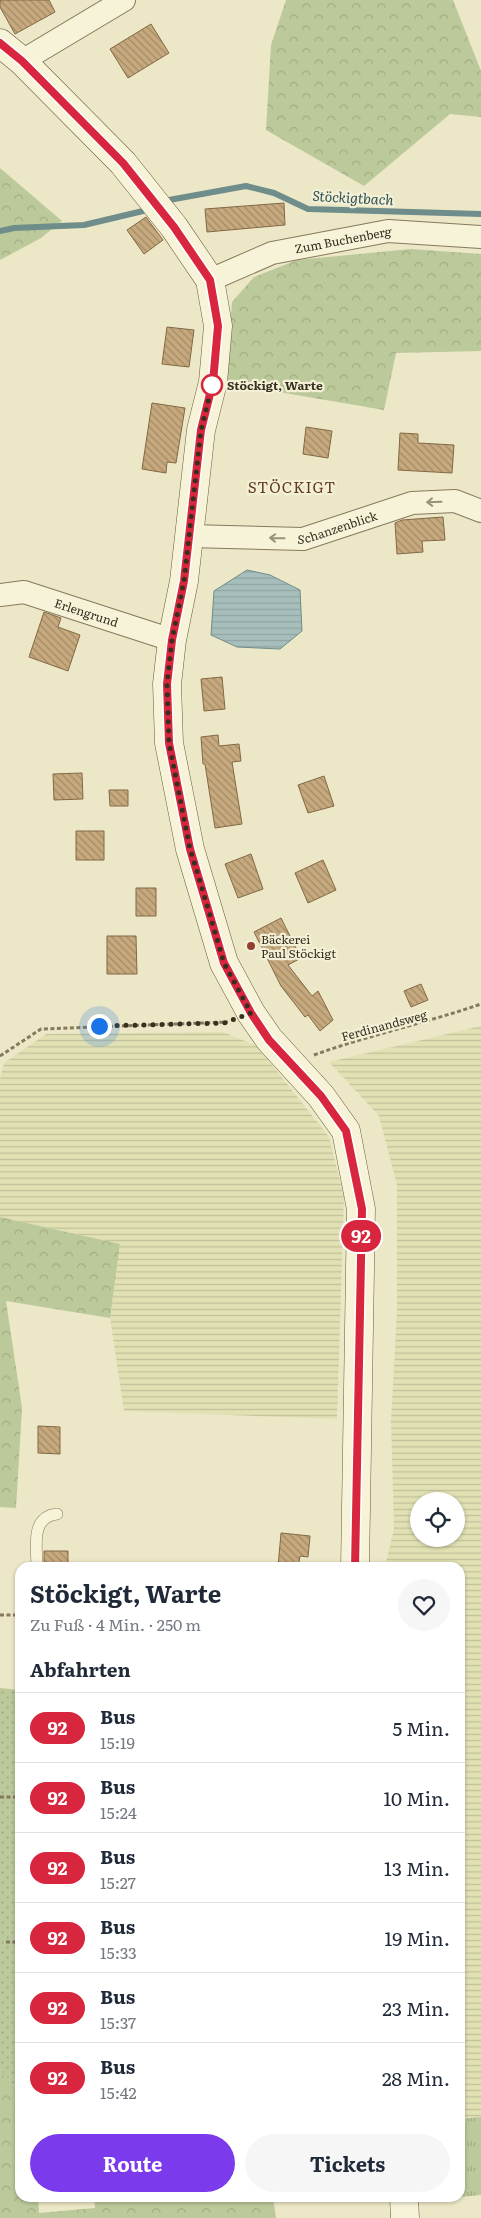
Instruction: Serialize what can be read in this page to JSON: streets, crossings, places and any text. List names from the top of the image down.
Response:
{
  "streets": {
    "street": ["Zum Buchenberg", "Schanzenblick", "Erlengrund"],
    "path": ["Ferdinandsweg"]
  },
  "one_way": ["Schanzenblick"],
  "districts": ["STÖCKIGT"],
  "water": ["Stöckigtbach"],
  "places": ["Stöckigt, Warte", "Bäckerei Paul Stöckigt"],
  "lines": ["bus line 92"],
  "page": {
    "on_map": "92",
    "heading": [
      ["Stöckigt, Warte", "Zu Fuß · 4 Min. · 250 m"],
      "Abfahrten"
    ],
    "list": [
      {
        "mark": "92",
        "name": "Bus",
        "note": "15:19",
        "value": "5 Min."
      },
      {
        "mark": "92",
        "name": "Bus",
        "note": "15:24",
        "value": "10 Min."
      },
      {
        "mark": "92",
        "name": "Bus",
        "note": "15:27",
        "value": "13 Min."
      },
      {
        "mark": "92",
        "name": "Bus",
        "note": "15:33",
        "value": "19 Min."
      },
      {
        "mark": "92",
        "name": "Bus",
        "note": "15:37",
        "value": "23 Min."
      },
      {
        "mark": "92",
        "name": "Bus",
        "note": "15:42",
        "value": "28 Min."
      }
    ],
    "buttons": ["Route", "Tickets"]
  }
}
